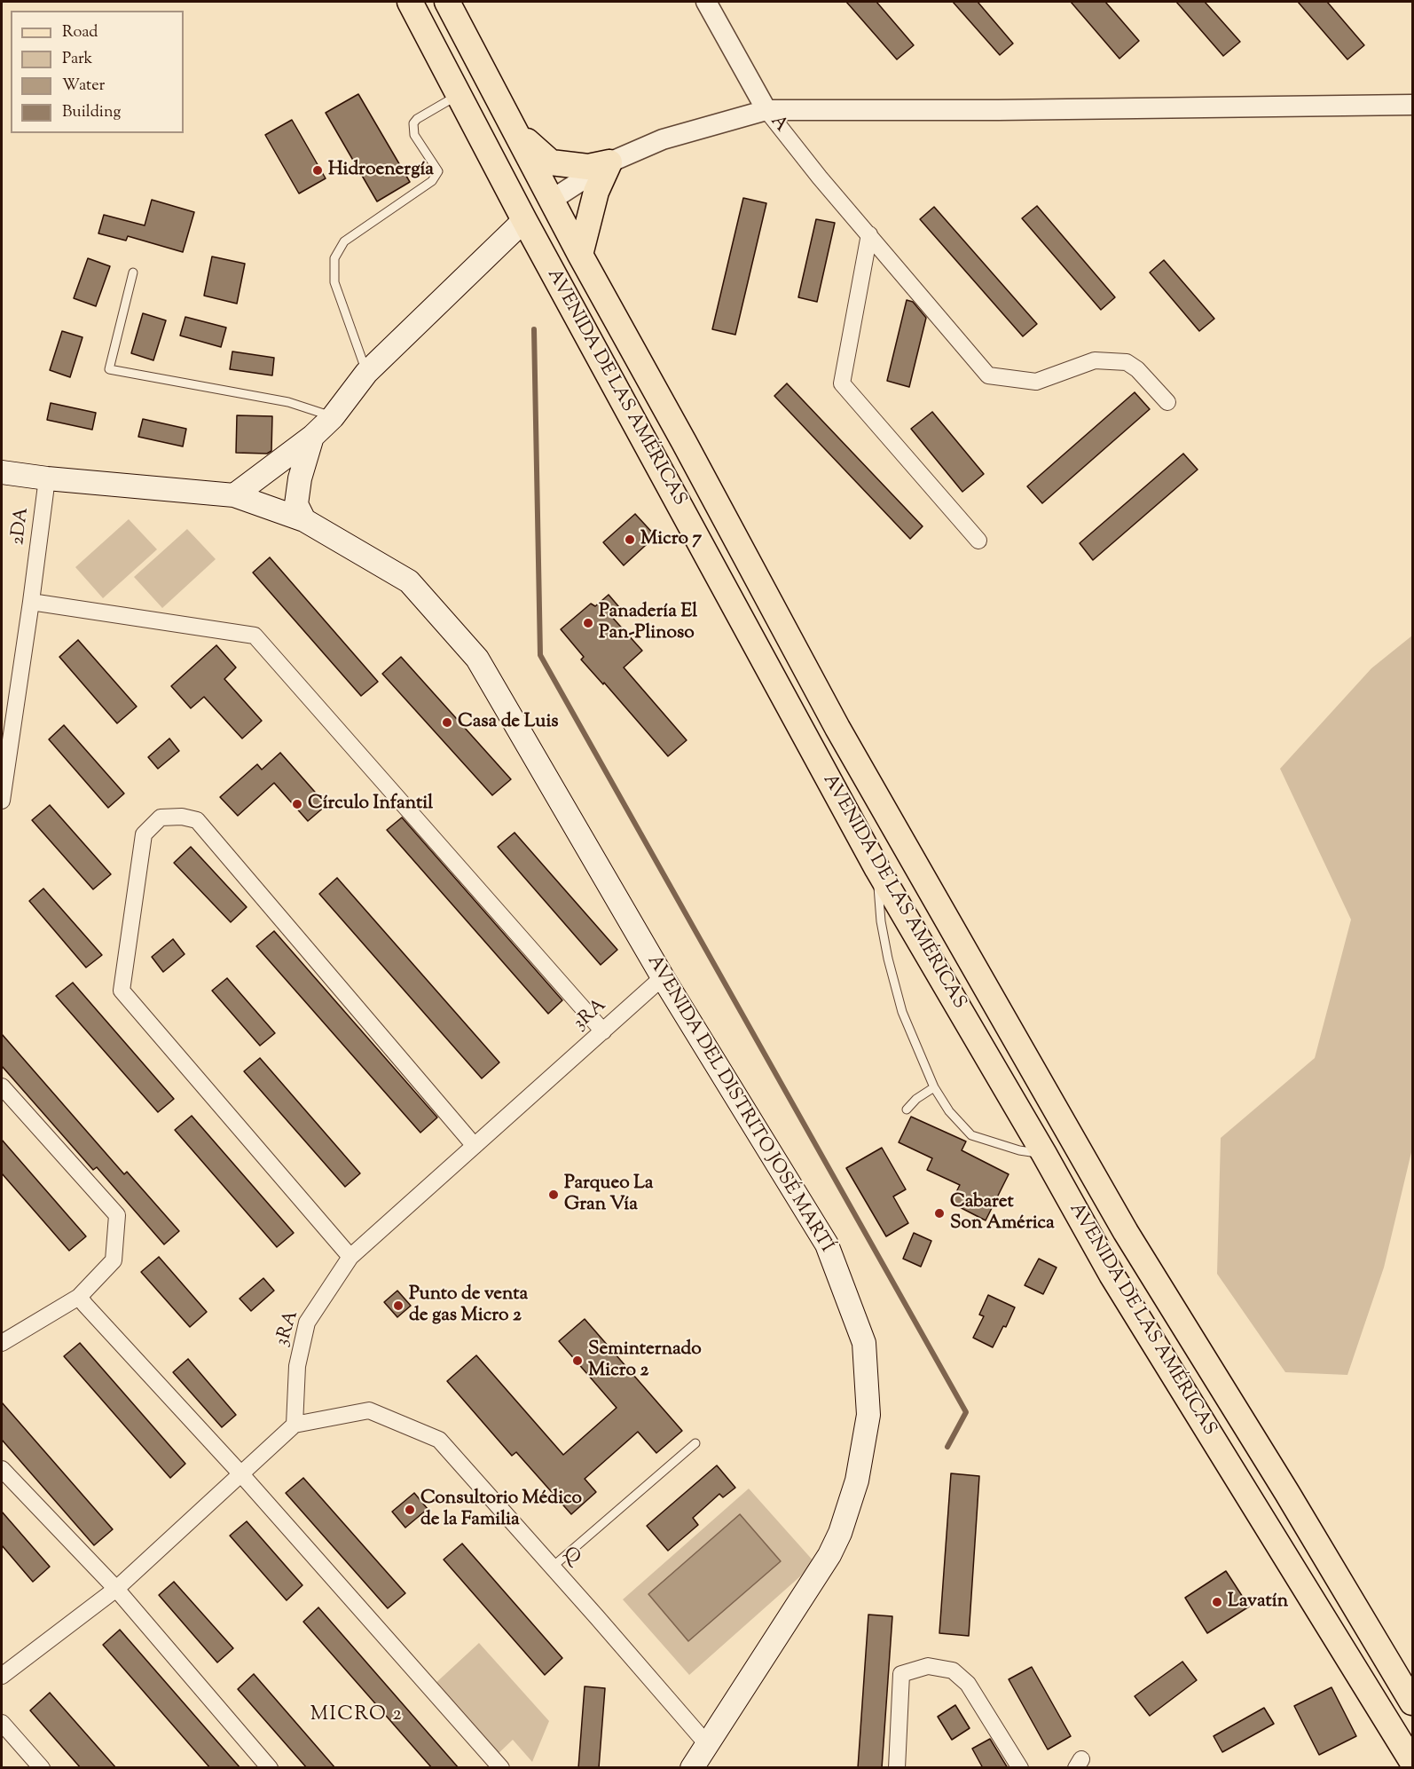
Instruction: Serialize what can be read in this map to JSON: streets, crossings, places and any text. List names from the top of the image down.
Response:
{
  "streets": {
    "main road": ["AVENIDA DE LAS AMÉRICAS", "AVENIDA DEL DISTRITO JOSÉ MARTÍ"],
    "street": [
      "A",
      "2DA",
      "3RA",
      "Q"
    ]
  },
  "crossings": [
    ["2DA", "AVENIDA DEL DISTRITO JOSÉ MARTÍ"],
    ["3RA", "AVENIDA DEL DISTRITO JOSÉ MARTÍ"],
    ["3RA", "Q"],
    ["AVENIDA DEL DISTRITO JOSÉ MARTÍ", "Q"]
  ],
  "districts": ["MICRO 2"],
  "places": [
    "Hidroenergía",
    "Micro 7",
    "Panadería El Pan-Plinoso",
    "Casa de Luis",
    "Círculo Infantil",
    "Parqueo La Gran Vía",
    "Cabaret Son América",
    "Punto de venta de gas Micro 2",
    "Seminternado Micro 2",
    "Consultorio Médico de la Familia",
    "Lavatín"
  ],
  "legend": [
    "Road",
    "Park",
    "Water",
    "Building"
  ]
}
